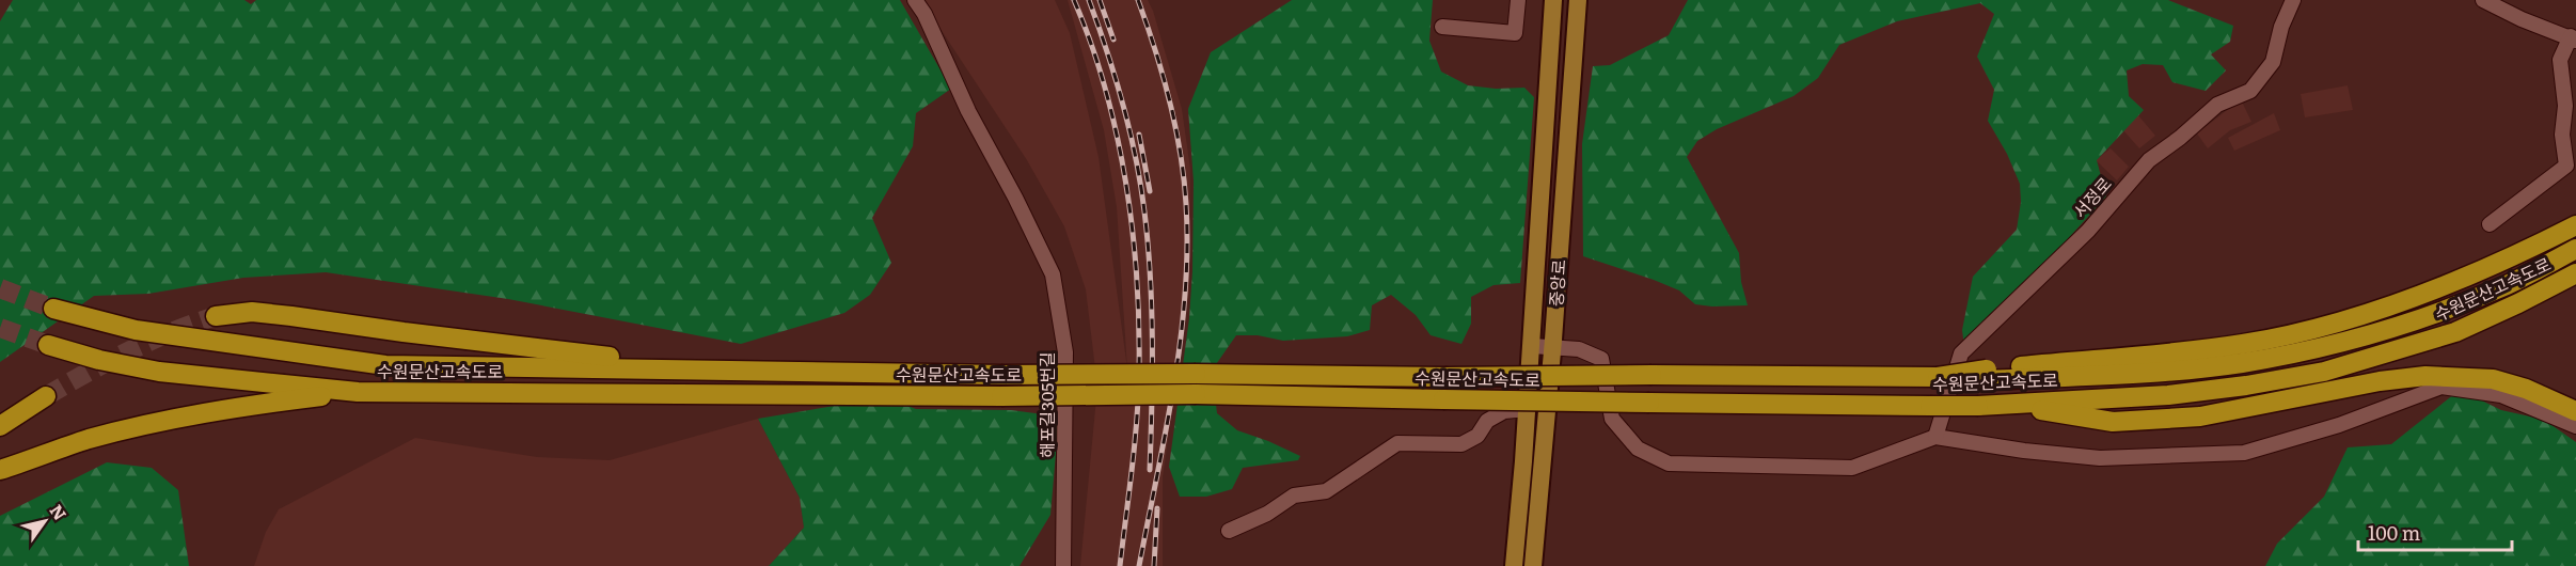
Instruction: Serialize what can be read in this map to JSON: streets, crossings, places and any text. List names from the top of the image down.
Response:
{
  "streets": {
    "highway": ["수원문산고속도로"],
    "main road": ["중앙로"],
    "street": ["서정로", "해포길305번길"]
  },
  "scale_bar": "100 m",
  "north": "top right"
}
